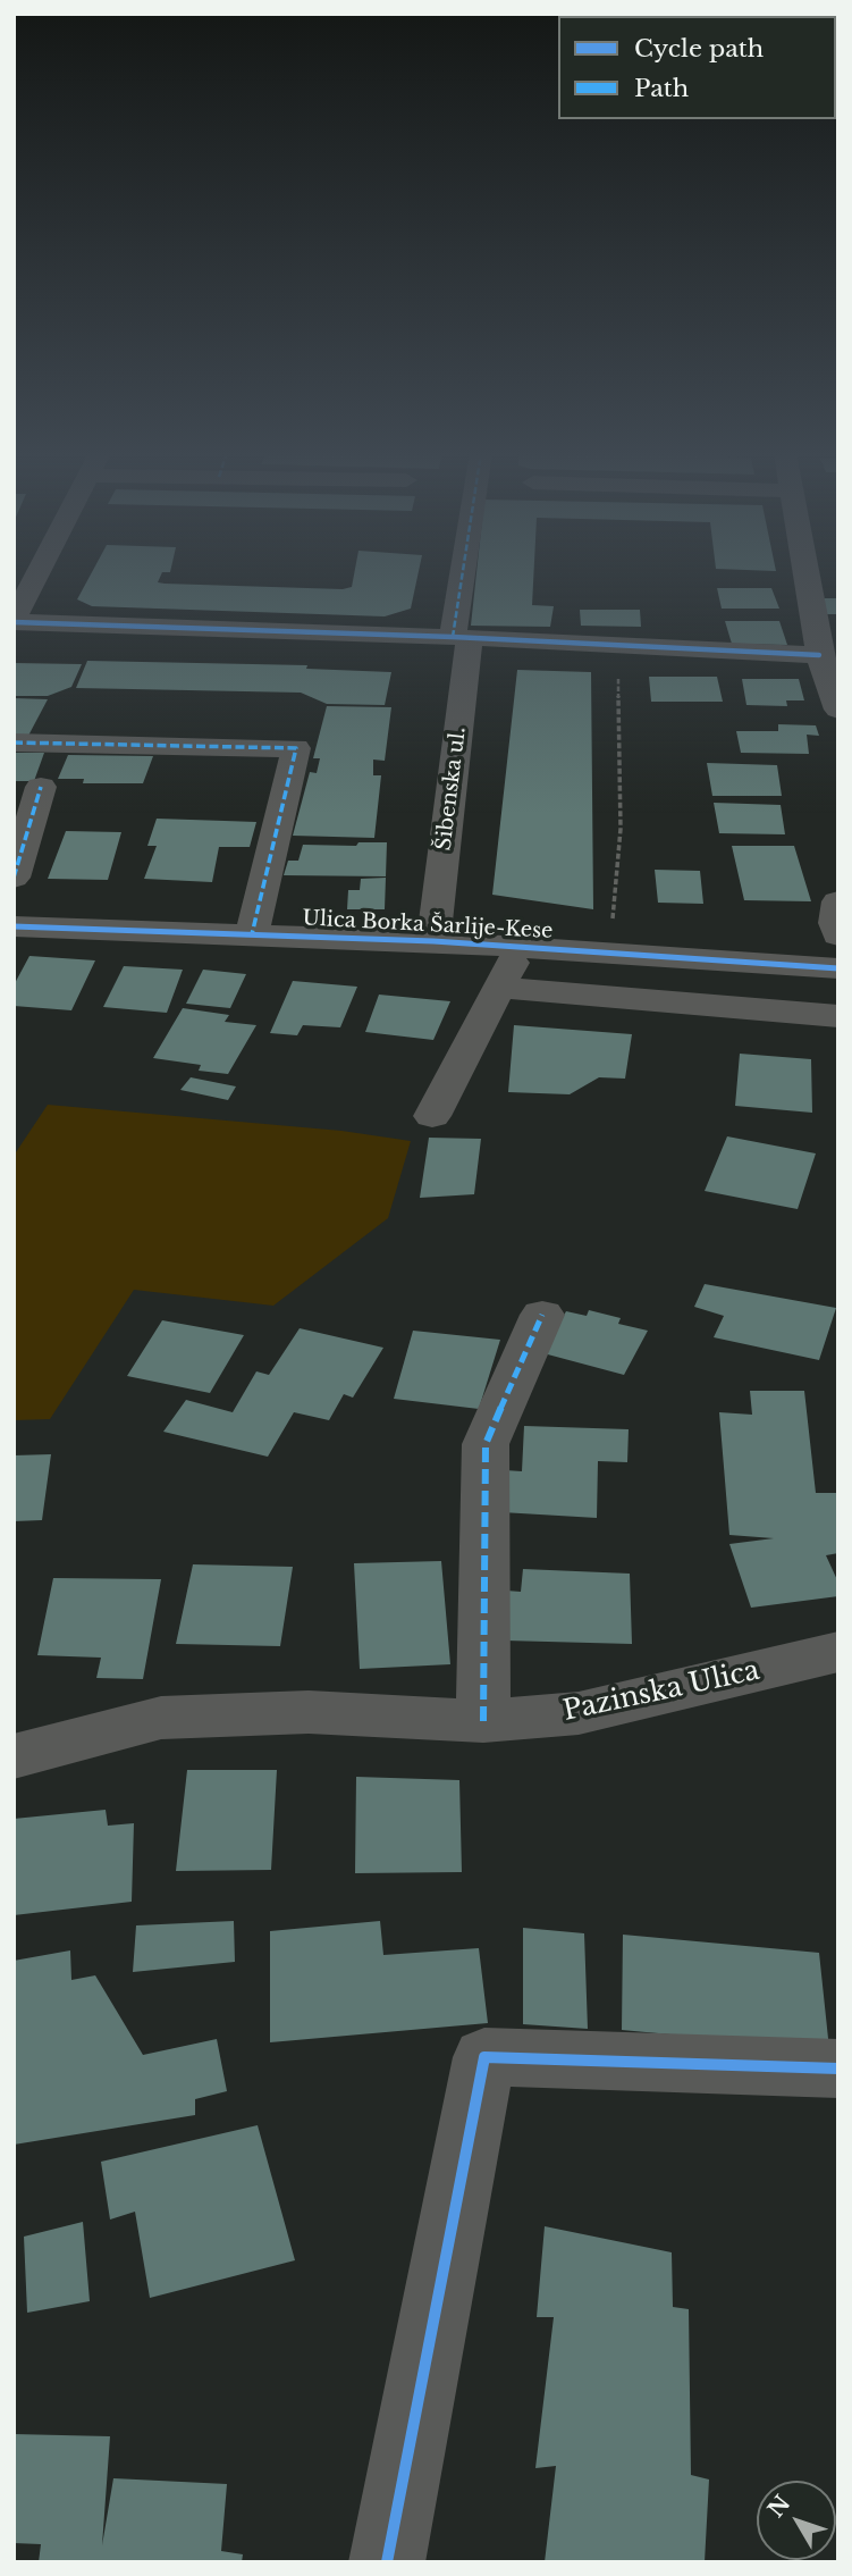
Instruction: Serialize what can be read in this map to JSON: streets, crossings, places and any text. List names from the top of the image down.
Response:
{
  "streets": {
    "street": ["Šibenska ul.", "Ulica Borka Šarlije-Kese", "Pazinska Ulica"]
  },
  "crossings": [
    ["Šibenska ul.", "Ulica Borka Šarlije-Kese"]
  ],
  "legend": ["Cycle path", "Path"],
  "north": "top left"
}
